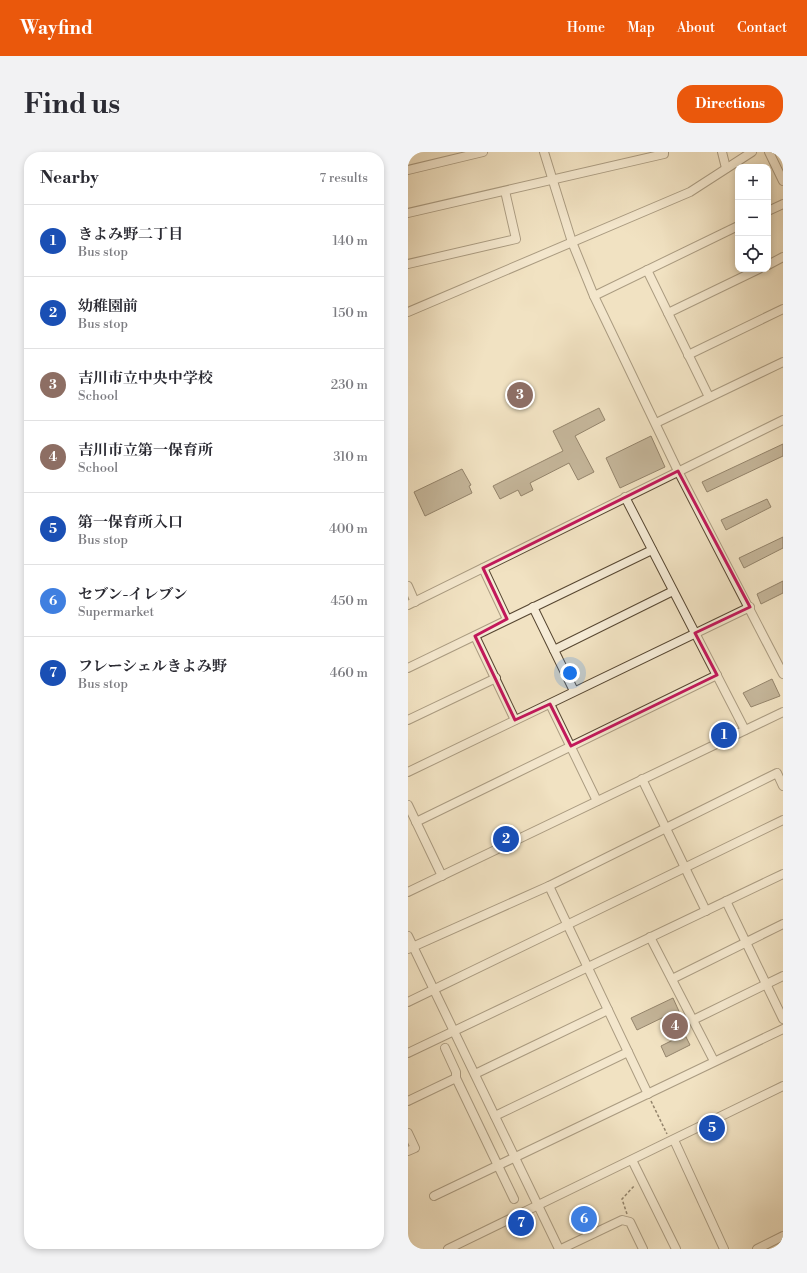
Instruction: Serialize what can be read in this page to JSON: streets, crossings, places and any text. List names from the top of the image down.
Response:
{
  "page": {
    "header": "Wayfind",
    "nav": [
      "Home",
      "Map",
      "About",
      "Contact"
    ],
    "buttons": "Directions",
    "title": "Find us",
    "heading": ["Nearby", "7 results"],
    "map_buttons": ["+", "−"],
    "list": [
      {
        "mark": "1",
        "name": "きよみ野二丁目",
        "note": "Bus stop",
        "value": "140 m"
      },
      {
        "mark": "2",
        "name": "幼稚園前",
        "note": "Bus stop",
        "value": "150 m"
      },
      {
        "mark": "3",
        "name": "吉川市立中央中学校",
        "note": "School",
        "value": "230 m"
      },
      {
        "mark": "4",
        "name": "吉川市立第一保育所",
        "note": "School",
        "value": "310 m"
      },
      {
        "mark": "5",
        "name": "第一保育所入口",
        "note": "Bus stop",
        "value": "400 m"
      },
      {
        "mark": "6",
        "name": "セブン-イレブン",
        "note": "Supermarket",
        "value": "450 m"
      },
      {
        "mark": "7",
        "name": "フレーシェルきよみ野",
        "note": "Bus stop",
        "value": "460 m"
      }
    ],
    "pins": [
      "3",
      "1",
      "2",
      "4",
      "5",
      "6",
      "7"
    ]
  }
}
